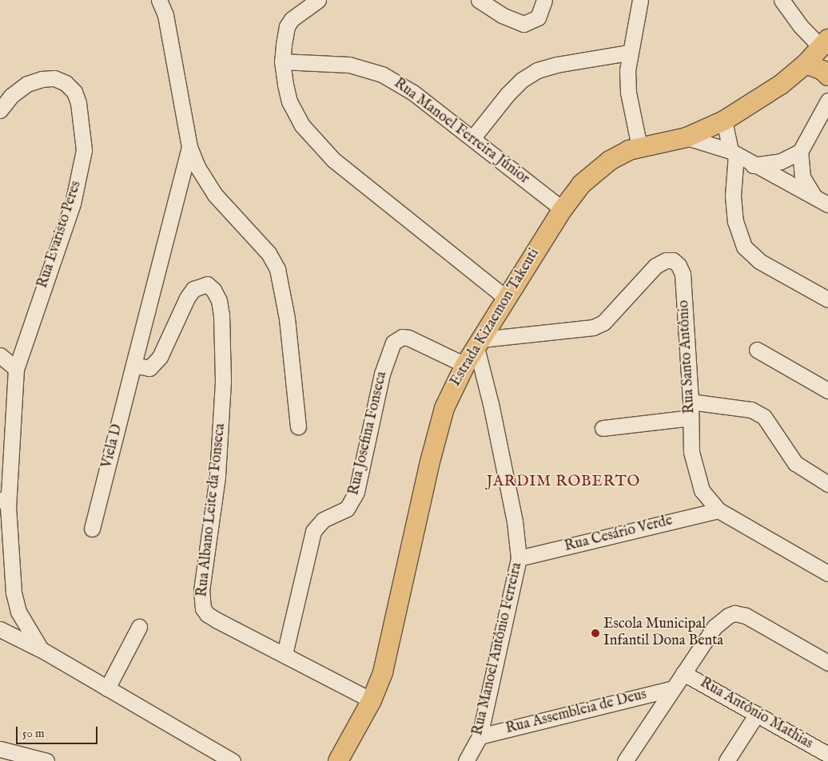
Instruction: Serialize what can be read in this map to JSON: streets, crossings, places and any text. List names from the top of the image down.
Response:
{
  "streets": {
    "main road": ["Estrada Kizaemon Takeuti"],
    "street": [
      "Rua Manoel Ferreira Júnior",
      "Rua Evaristo Peres",
      "Rua Santo Antônio",
      "Rua Josefina Fonseca",
      "Viela D",
      "Rua Albano Leite da Fonseca",
      "Rua Cesário Verde",
      "Rua Manoel Antônio Ferreira",
      "Rua Assembleia de Deus",
      "Rua Antônio Mathias"
    ]
  },
  "crossings": [
    ["Rua Manoel Ferreira Júnior", "Estrada Kizaemon Takeuti"],
    ["Estrada Kizaemon Takeuti", "Rua Santo Antônio"],
    ["Estrada Kizaemon Takeuti", "Rua Josefina Fonseca"],
    ["Estrada Kizaemon Takeuti", "Rua Albano Leite da Fonseca"],
    ["Estrada Kizaemon Takeuti", "Rua Manoel Antônio Ferreira"],
    ["Rua Santo Antônio", "Rua Cesário Verde"],
    ["Rua Santo Antônio", "Rua Manoel Antônio Ferreira"],
    ["Rua Josefina Fonseca", "Rua Albano Leite da Fonseca"],
    ["Viela D", "Rua Albano Leite da Fonseca"],
    ["Rua Cesário Verde", "Rua Manoel Antônio Ferreira"],
    ["Rua Manoel Antônio Ferreira", "Rua Assembleia de Deus"]
  ],
  "districts": ["JARDIM ROBERTO"],
  "places": ["Escola Municipal Infantil Dona Benta"],
  "scale_bar": "50 m"
}
